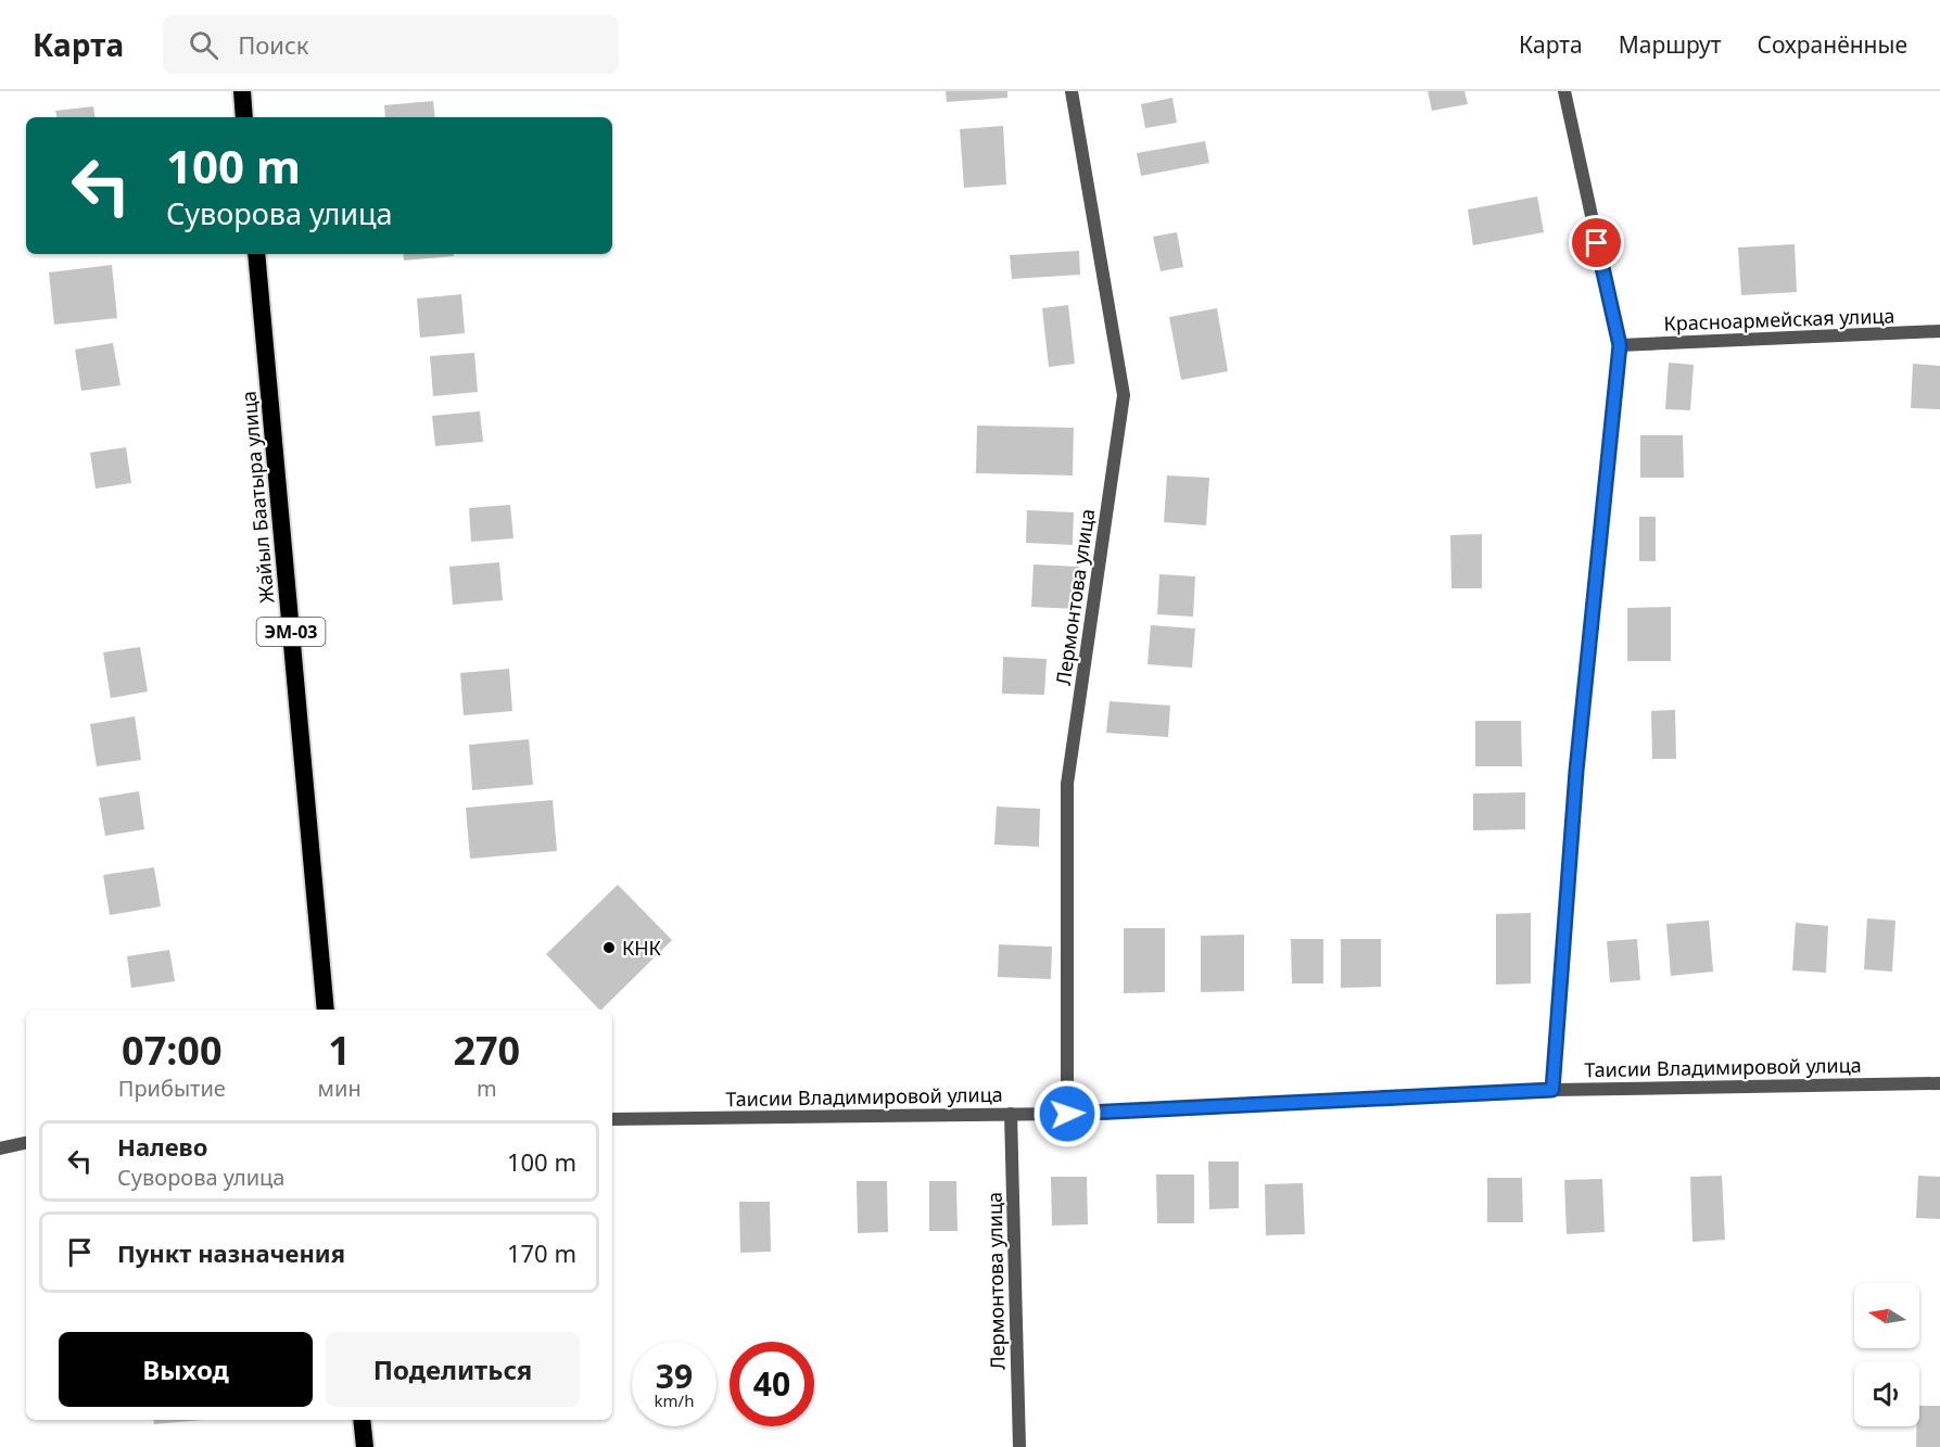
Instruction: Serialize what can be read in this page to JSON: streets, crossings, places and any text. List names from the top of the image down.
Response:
{
  "streets": {
    "highway": ["Жайыл Баатыра улица", "ЭМ-03"],
    "street": ["Красноармейская улица", "Лермонтова улица", "Таисии Владимировой улица"]
  },
  "crossings": [
    ["Лермонтова улица", "Таисии Владимировой улица"]
  ],
  "places": ["КНК"],
  "north": "left",
  "page": {
    "header": "Карта",
    "search": "Поиск",
    "nav": ["Карта", "Маршрут", "Сохранённые"],
    "turn": ["100 m", "Суворова улица"],
    "eta": [
      "07:00",
      "Прибытие",
      "1",
      "мин",
      "270",
      "m"
    ],
    "list": [
      {
        "name": "Налево",
        "note": "Суворова улица",
        "value": "100 m"
      },
      {
        "name": "Пункт назначения",
        "value": "170 m"
      }
    ],
    "buttons": ["Выход", "Поделиться"],
    "speed": "39 km/h",
    "limit": "40"
  }
}
